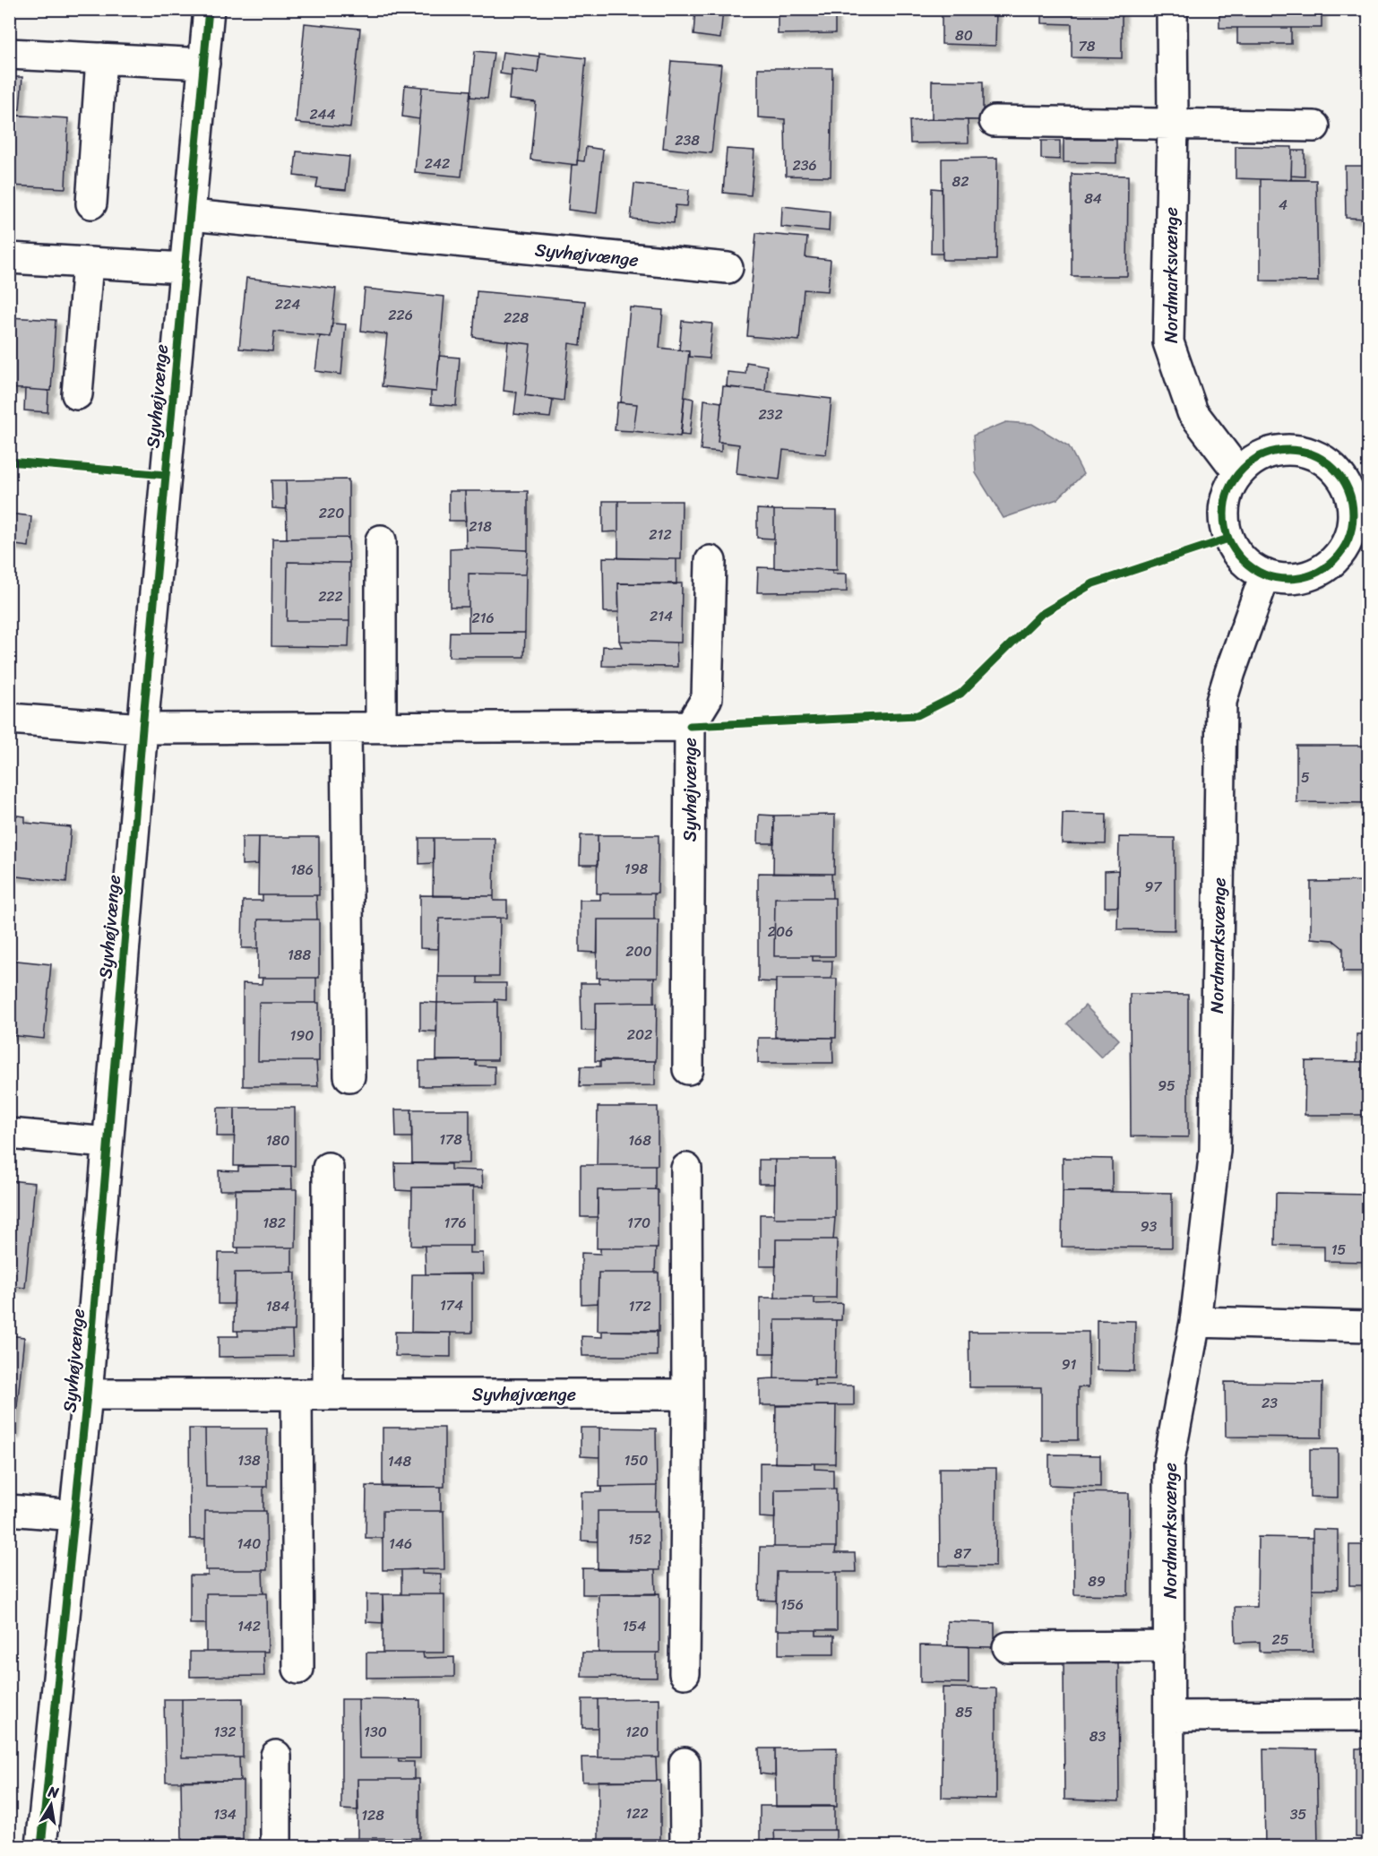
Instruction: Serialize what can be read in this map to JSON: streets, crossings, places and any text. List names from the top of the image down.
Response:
{
  "streets": {
    "street": ["Syvhøjvænge", "Nordmarksvænge"]
  },
  "house_numbers": [
    "80",
    "78",
    "244",
    "238",
    "242",
    "236",
    "82",
    "84",
    "4",
    "224",
    "226",
    "228",
    "232",
    "220",
    "218",
    "212",
    "222",
    "214",
    "216",
    "5",
    "198",
    "186",
    "97",
    "206",
    "200",
    "188",
    "202",
    "190",
    "95",
    "178",
    "180",
    "168",
    "182",
    "176",
    "170",
    "93",
    "15",
    "174",
    "184",
    "172",
    "91",
    "23",
    "138",
    "150",
    "148",
    "152",
    "140",
    "146",
    "87",
    "89",
    "156",
    "142",
    "154",
    "25",
    "85",
    "132",
    "130",
    "120",
    "83",
    "122",
    "134",
    "35",
    "128"
  ],
  "north": "top"
}
